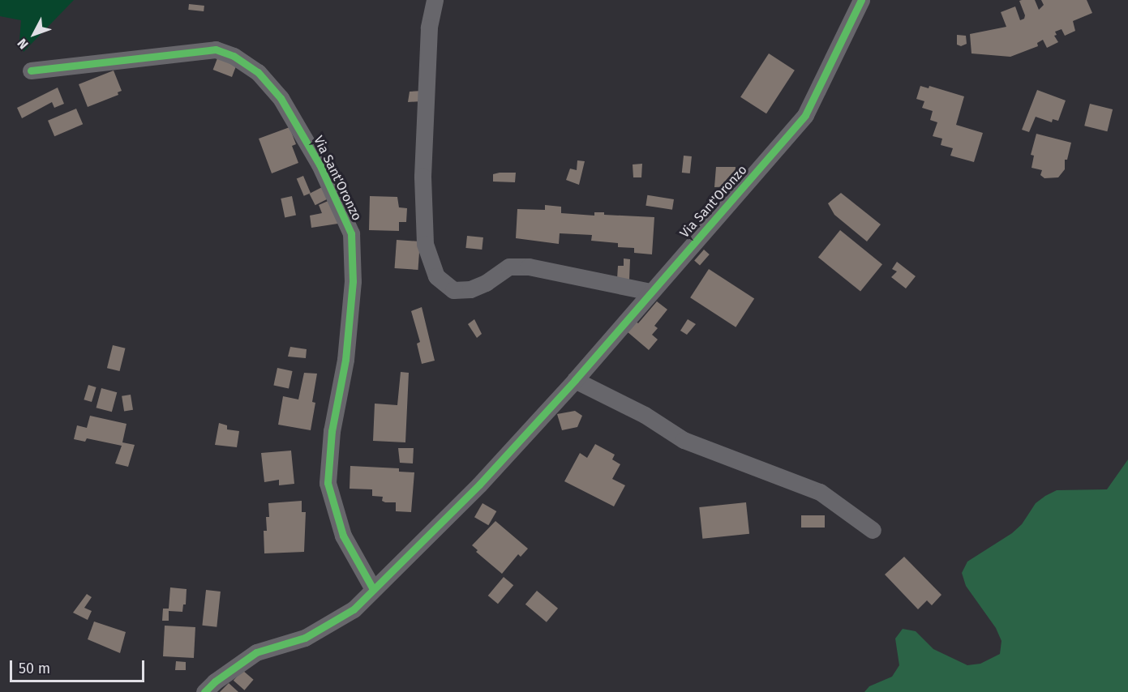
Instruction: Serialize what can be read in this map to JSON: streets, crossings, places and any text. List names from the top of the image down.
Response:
{
  "streets": {
    "street": ["Via Sant'Oronzo"]
  },
  "scale_bar": "50 m",
  "north": "bottom left"
}
